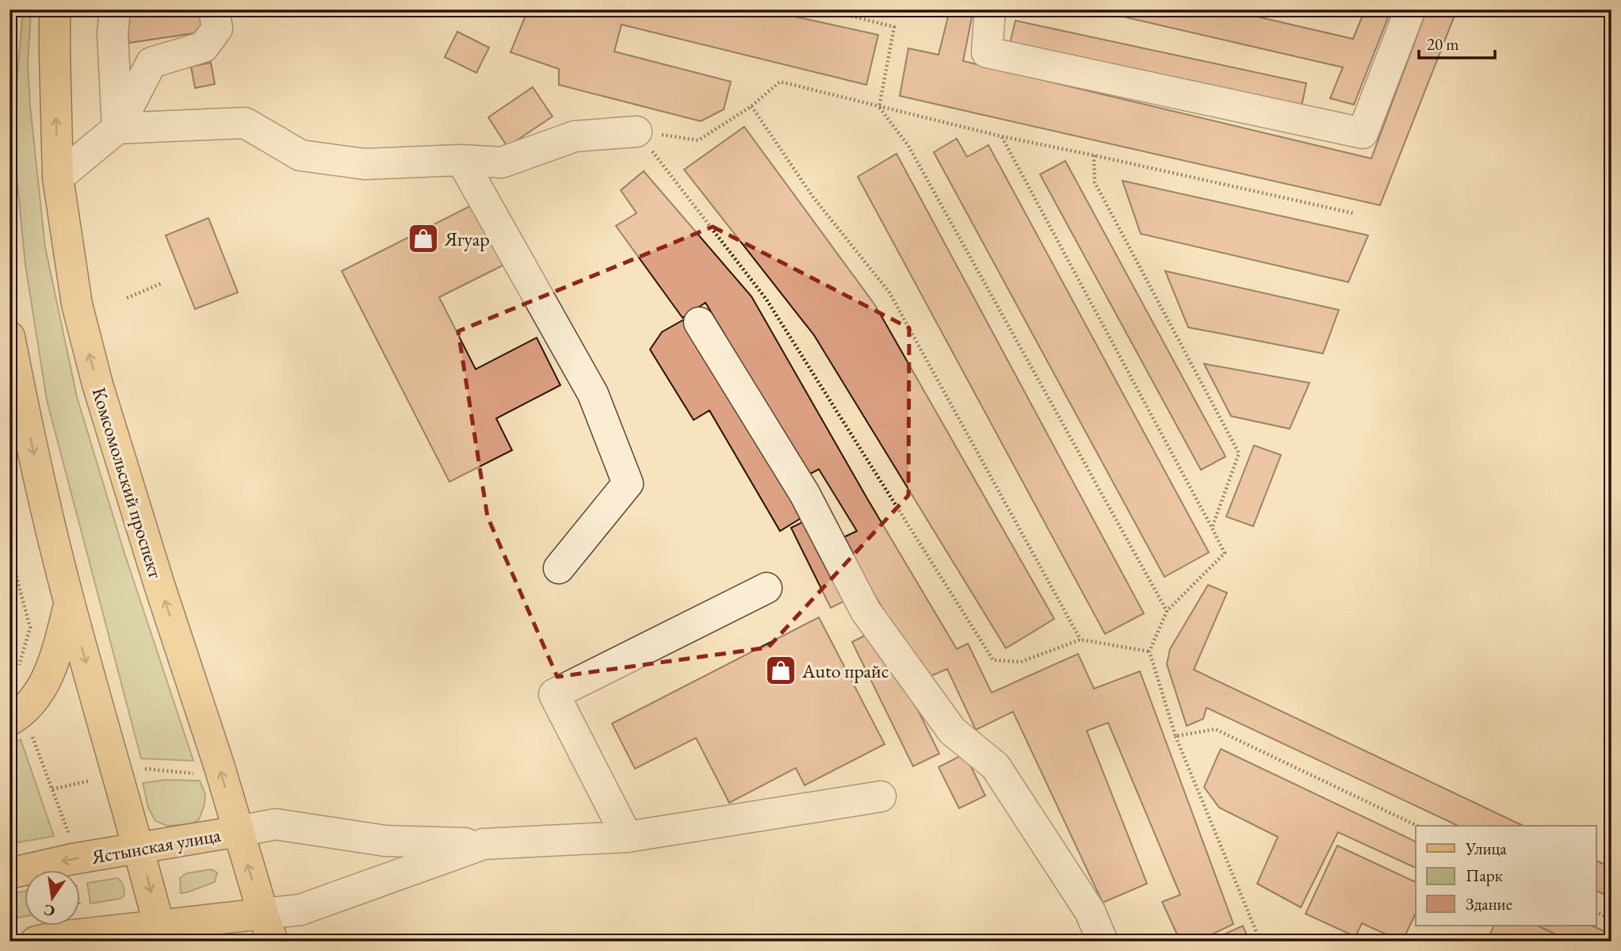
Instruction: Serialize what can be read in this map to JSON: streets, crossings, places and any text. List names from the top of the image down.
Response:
{
  "streets": {
    "main road": ["Комсомольский проспект", "Ястынская улица"]
  },
  "crossings": [
    ["Комсомольский проспект", "Ястынская улица"]
  ],
  "places": {
    "shop": ["Ягуар", "Auto прайс"]
  },
  "legend": ["Улица", "Парк", "Здание"],
  "scale_bar": "20 m",
  "north": "bottom"
}
